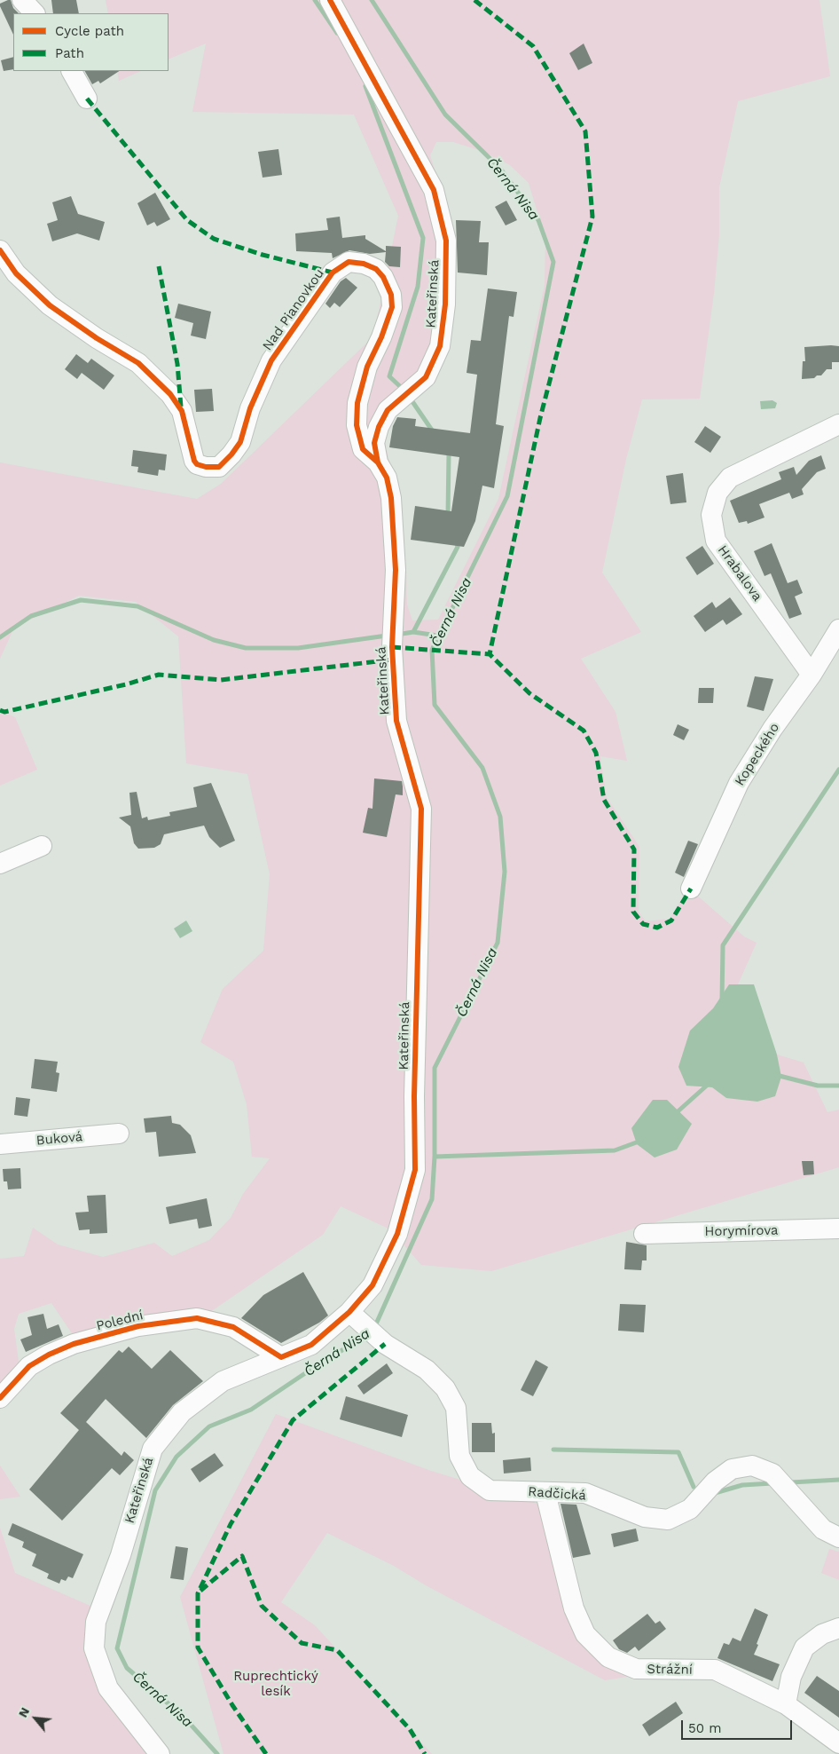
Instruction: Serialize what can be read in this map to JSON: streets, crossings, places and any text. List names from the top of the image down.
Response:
{
  "streets": {
    "street": [
      "Kateřinská",
      "Nad Pianovkou",
      "Hrabalova",
      "Kopeckého",
      "Buková",
      "Horymírova",
      "Polední",
      "Radčická",
      "Strážní"
    ]
  },
  "crossings": [
    ["Kateřinská", "Nad Pianovkou"],
    ["Kateřinská", "Polední"],
    ["Kateřinská", "Radčická"],
    ["Hrabalova", "Kopeckého"],
    ["Radčická", "Strážní"]
  ],
  "water": ["Černá Nisa"],
  "parks": ["Ruprechtický lesík"],
  "legend": ["Cycle path", "Path"],
  "scale_bar": "50 m",
  "north": "top left"
}
